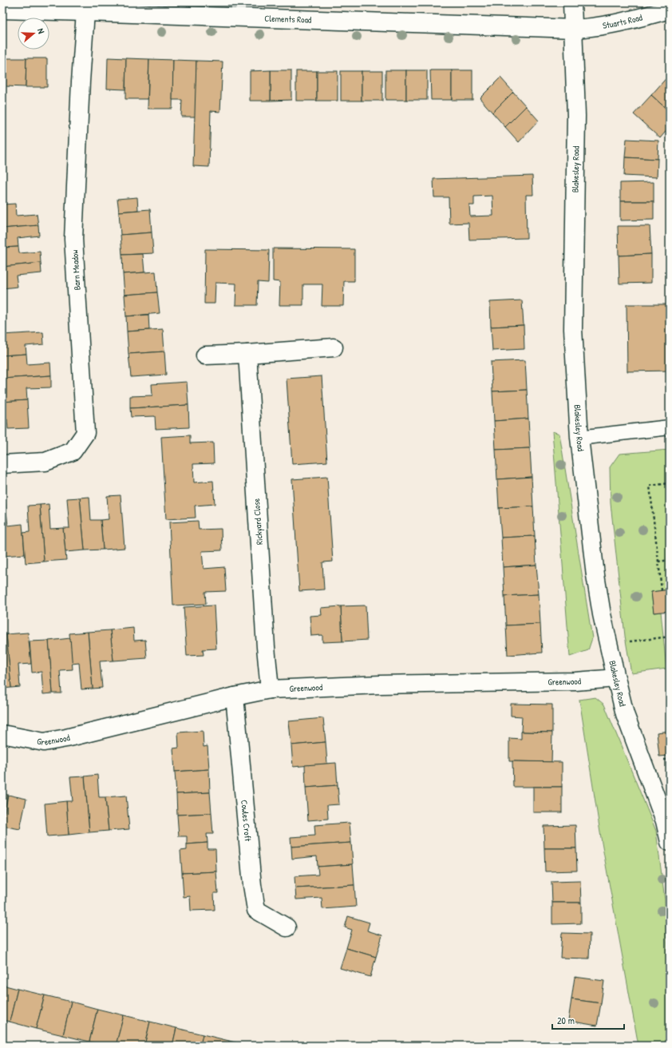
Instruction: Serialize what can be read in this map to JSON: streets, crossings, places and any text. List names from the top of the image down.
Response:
{
  "streets": {
    "street": [
      "Clements Road",
      "Stuarts Road",
      "Blakesley Road",
      "Barn Meadow",
      "Rickyard Close",
      "Greenwood",
      "Cowles Croft"
    ]
  },
  "crossings": [
    ["Clements Road", "Stuarts Road"],
    ["Clements Road", "Blakesley Road"],
    ["Clements Road", "Barn Meadow"],
    ["Stuarts Road", "Blakesley Road"],
    ["Blakesley Road", "Greenwood"],
    ["Rickyard Close", "Greenwood"],
    ["Greenwood", "Cowles Croft"]
  ],
  "scale_bar": "20 m",
  "north": "right"
}
